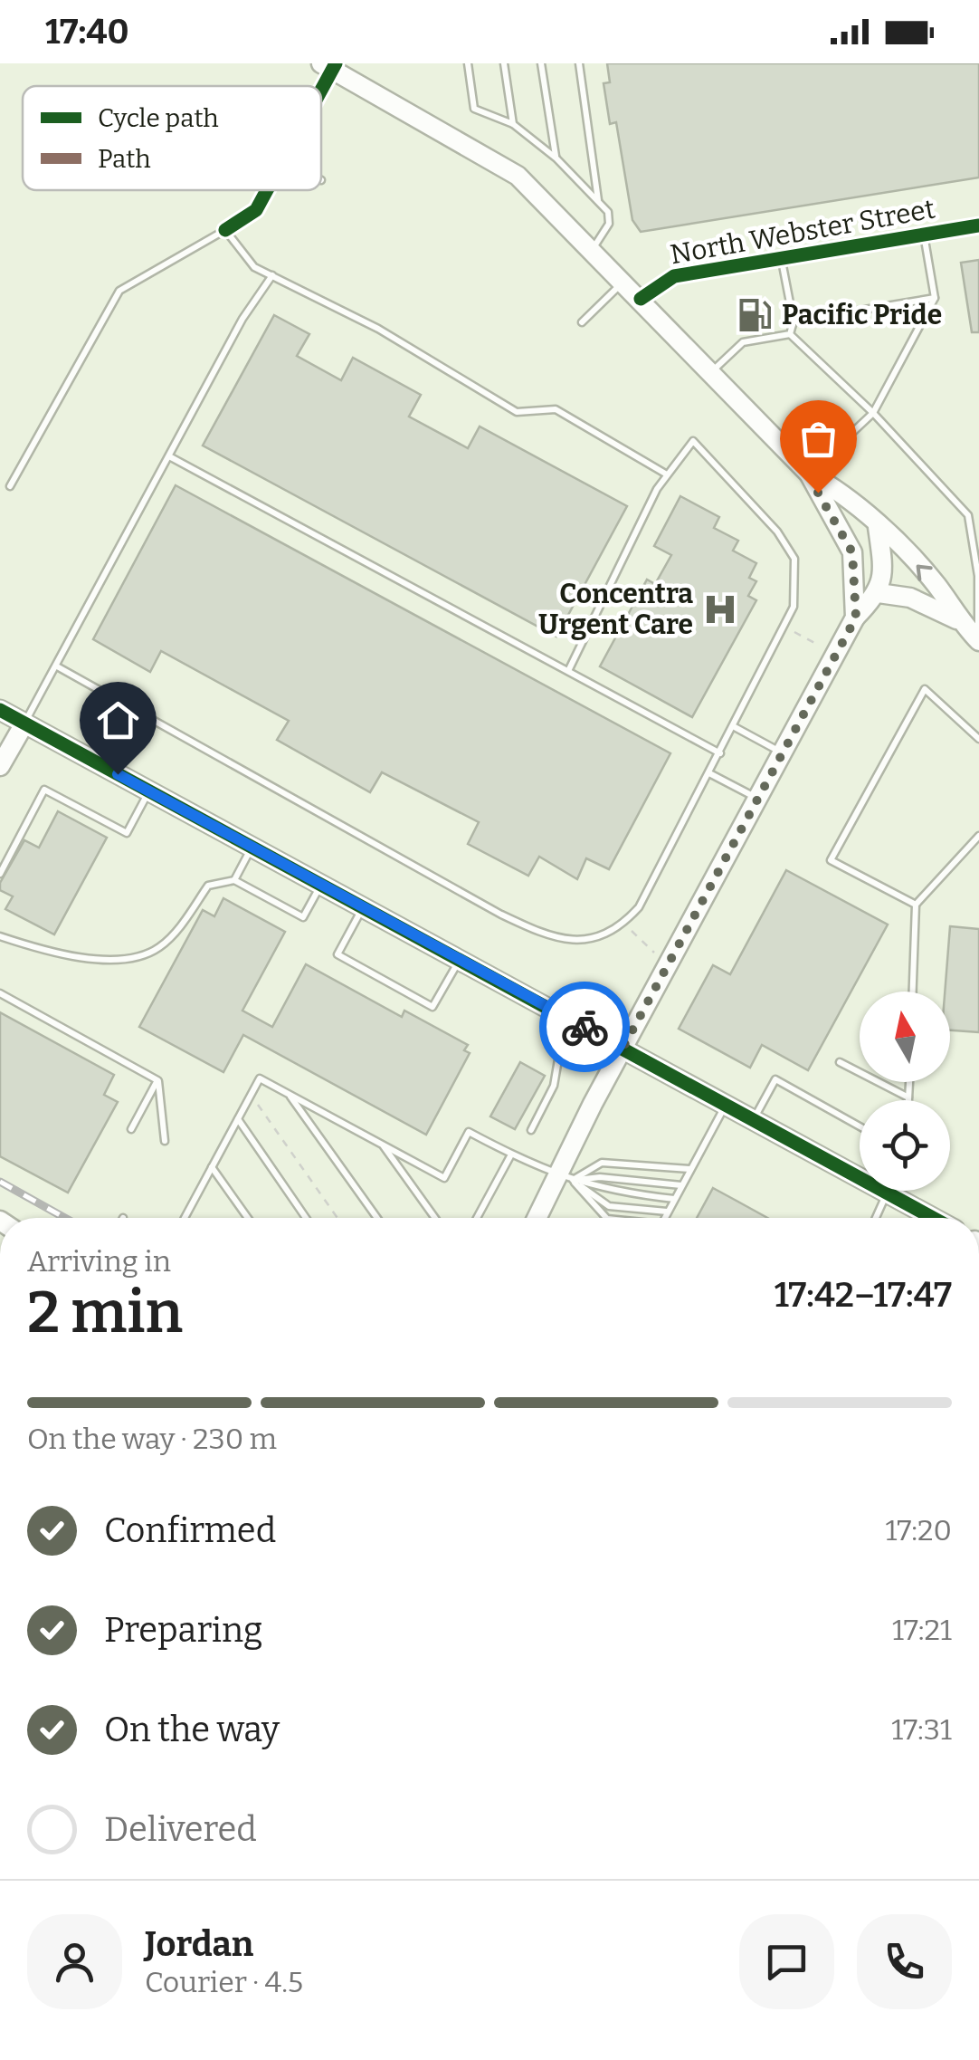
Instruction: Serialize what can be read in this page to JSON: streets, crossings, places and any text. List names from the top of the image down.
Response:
{
  "streets": {
    "street": ["North Webster Street"]
  },
  "places": {
    "fuel station": ["Pacific Pride"],
    "hospital": ["Concentra Urgent Care"]
  },
  "legend": ["Cycle path", "Path"],
  "north": "top",
  "page": {
    "status": "17:40",
    "heading": ["2 min", "Arriving in", "17:42–17:47"],
    "panel": ["Jordan", "Courier · 4.5"],
    "bar": "On the way · 230 m",
    "list": [
      ["Confirmed", "17:20"],
      ["Preparing", "17:21"],
      ["On the way", "17:31"],
      "Delivered"
    ]
  }
}
